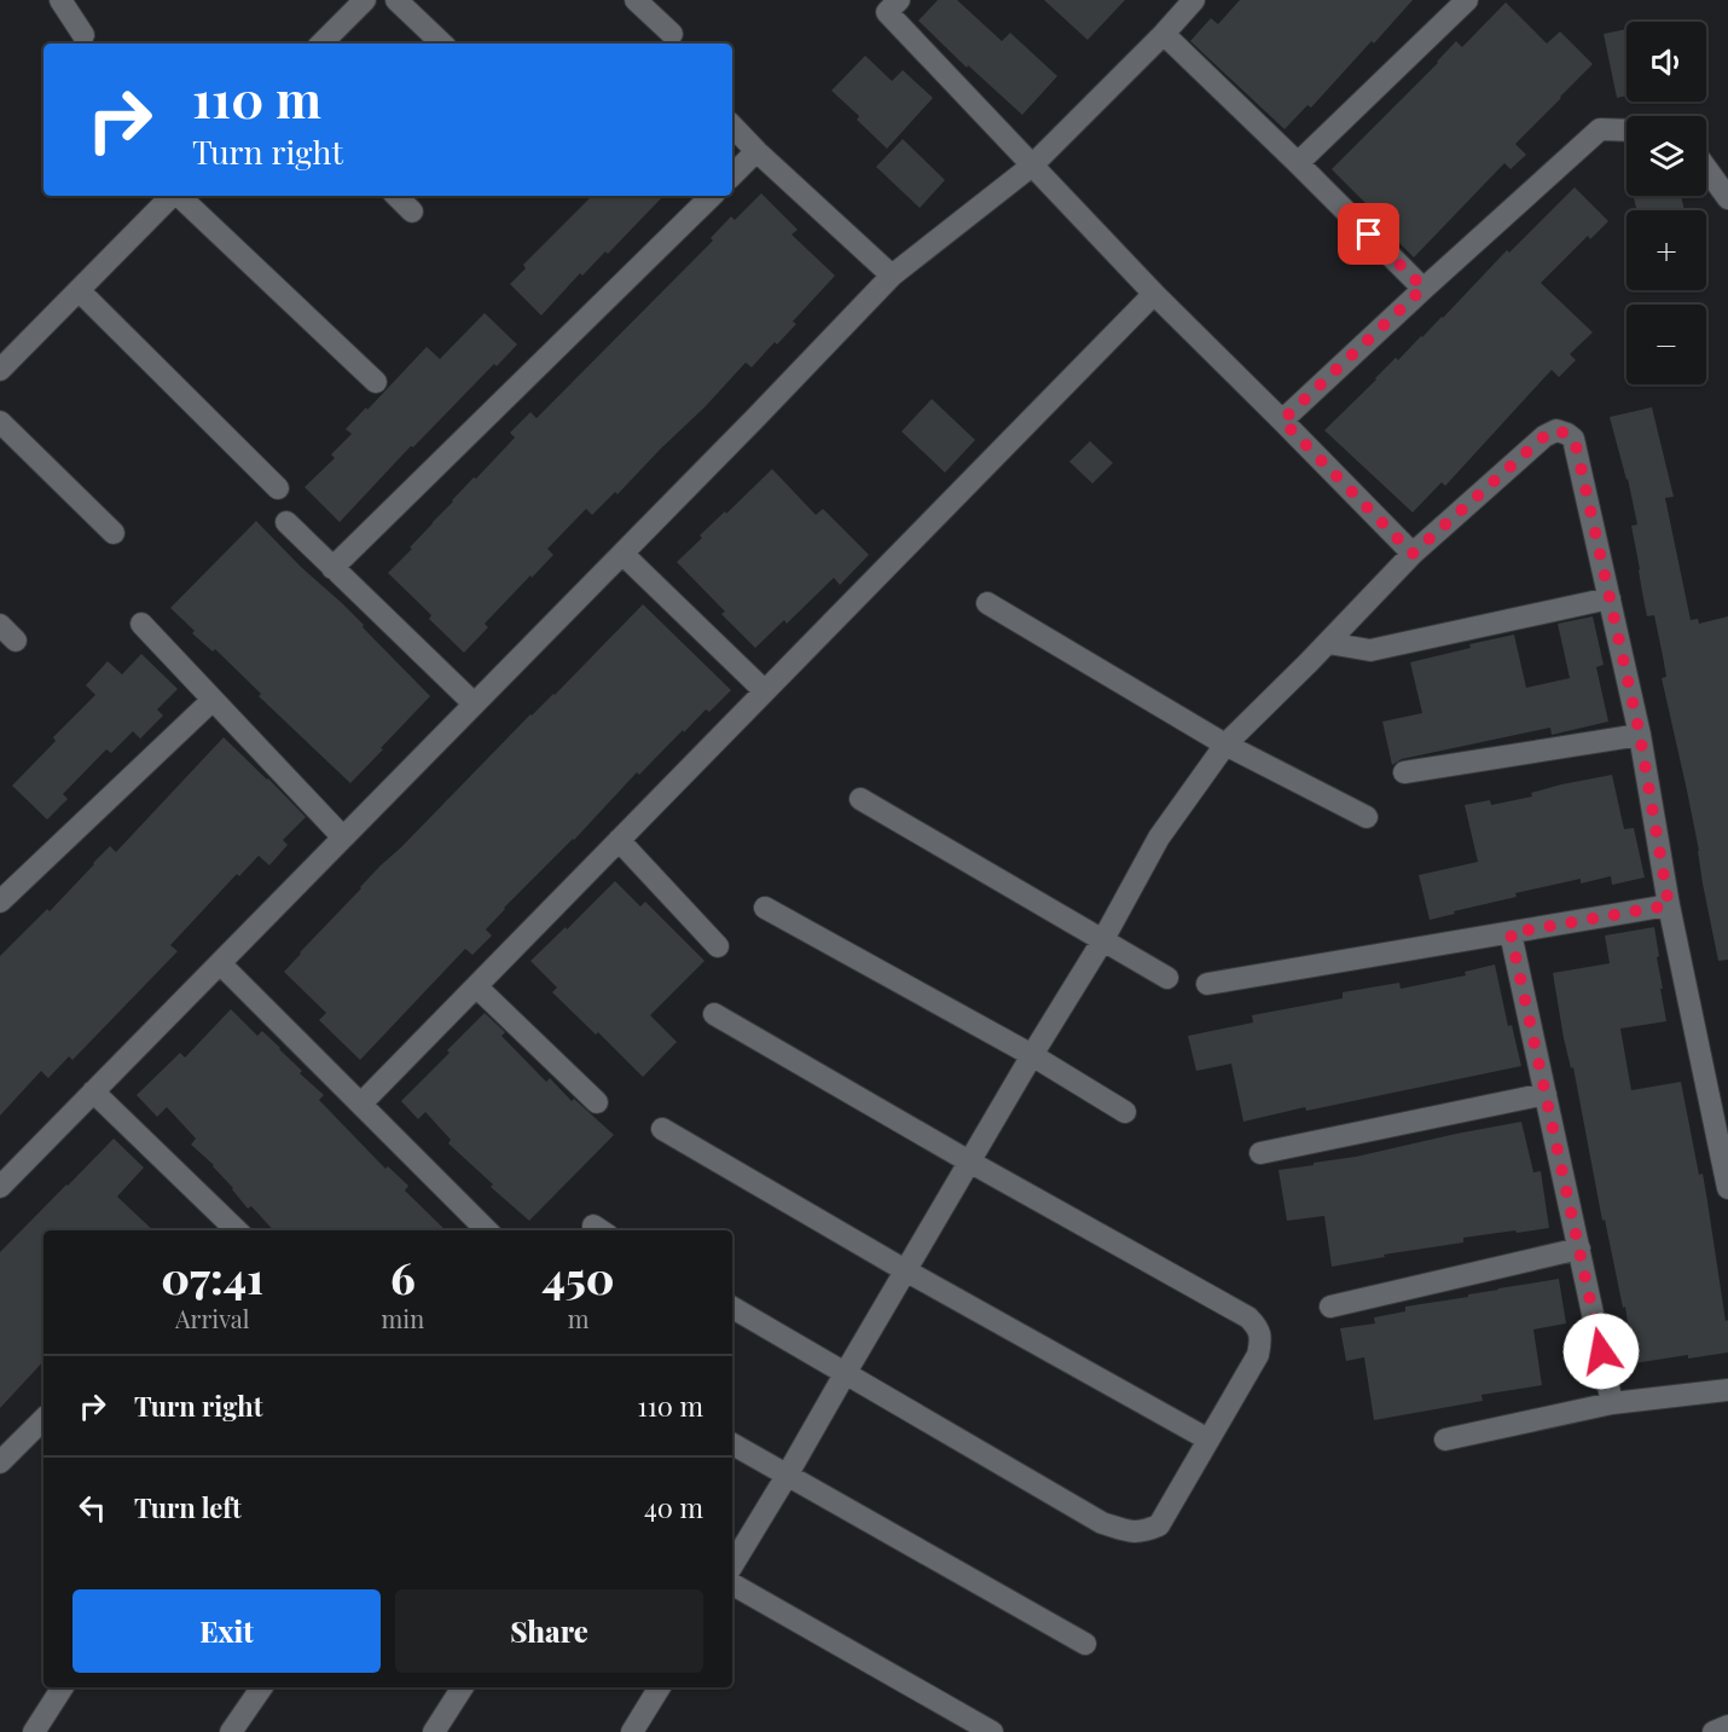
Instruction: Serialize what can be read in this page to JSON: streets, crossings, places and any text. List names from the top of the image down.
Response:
{
  "page": {
    "map_buttons": ["+", "−"],
    "turn": ["110 m", "Turn right"],
    "eta": [
      "07:41",
      "Arrival",
      "6",
      "min",
      "450",
      "m"
    ],
    "list": [
      {
        "name": "Turn right",
        "value": "110 m"
      },
      {
        "name": "Turn left",
        "value": "40 m"
      }
    ],
    "buttons": ["Exit", "Share"]
  }
}
